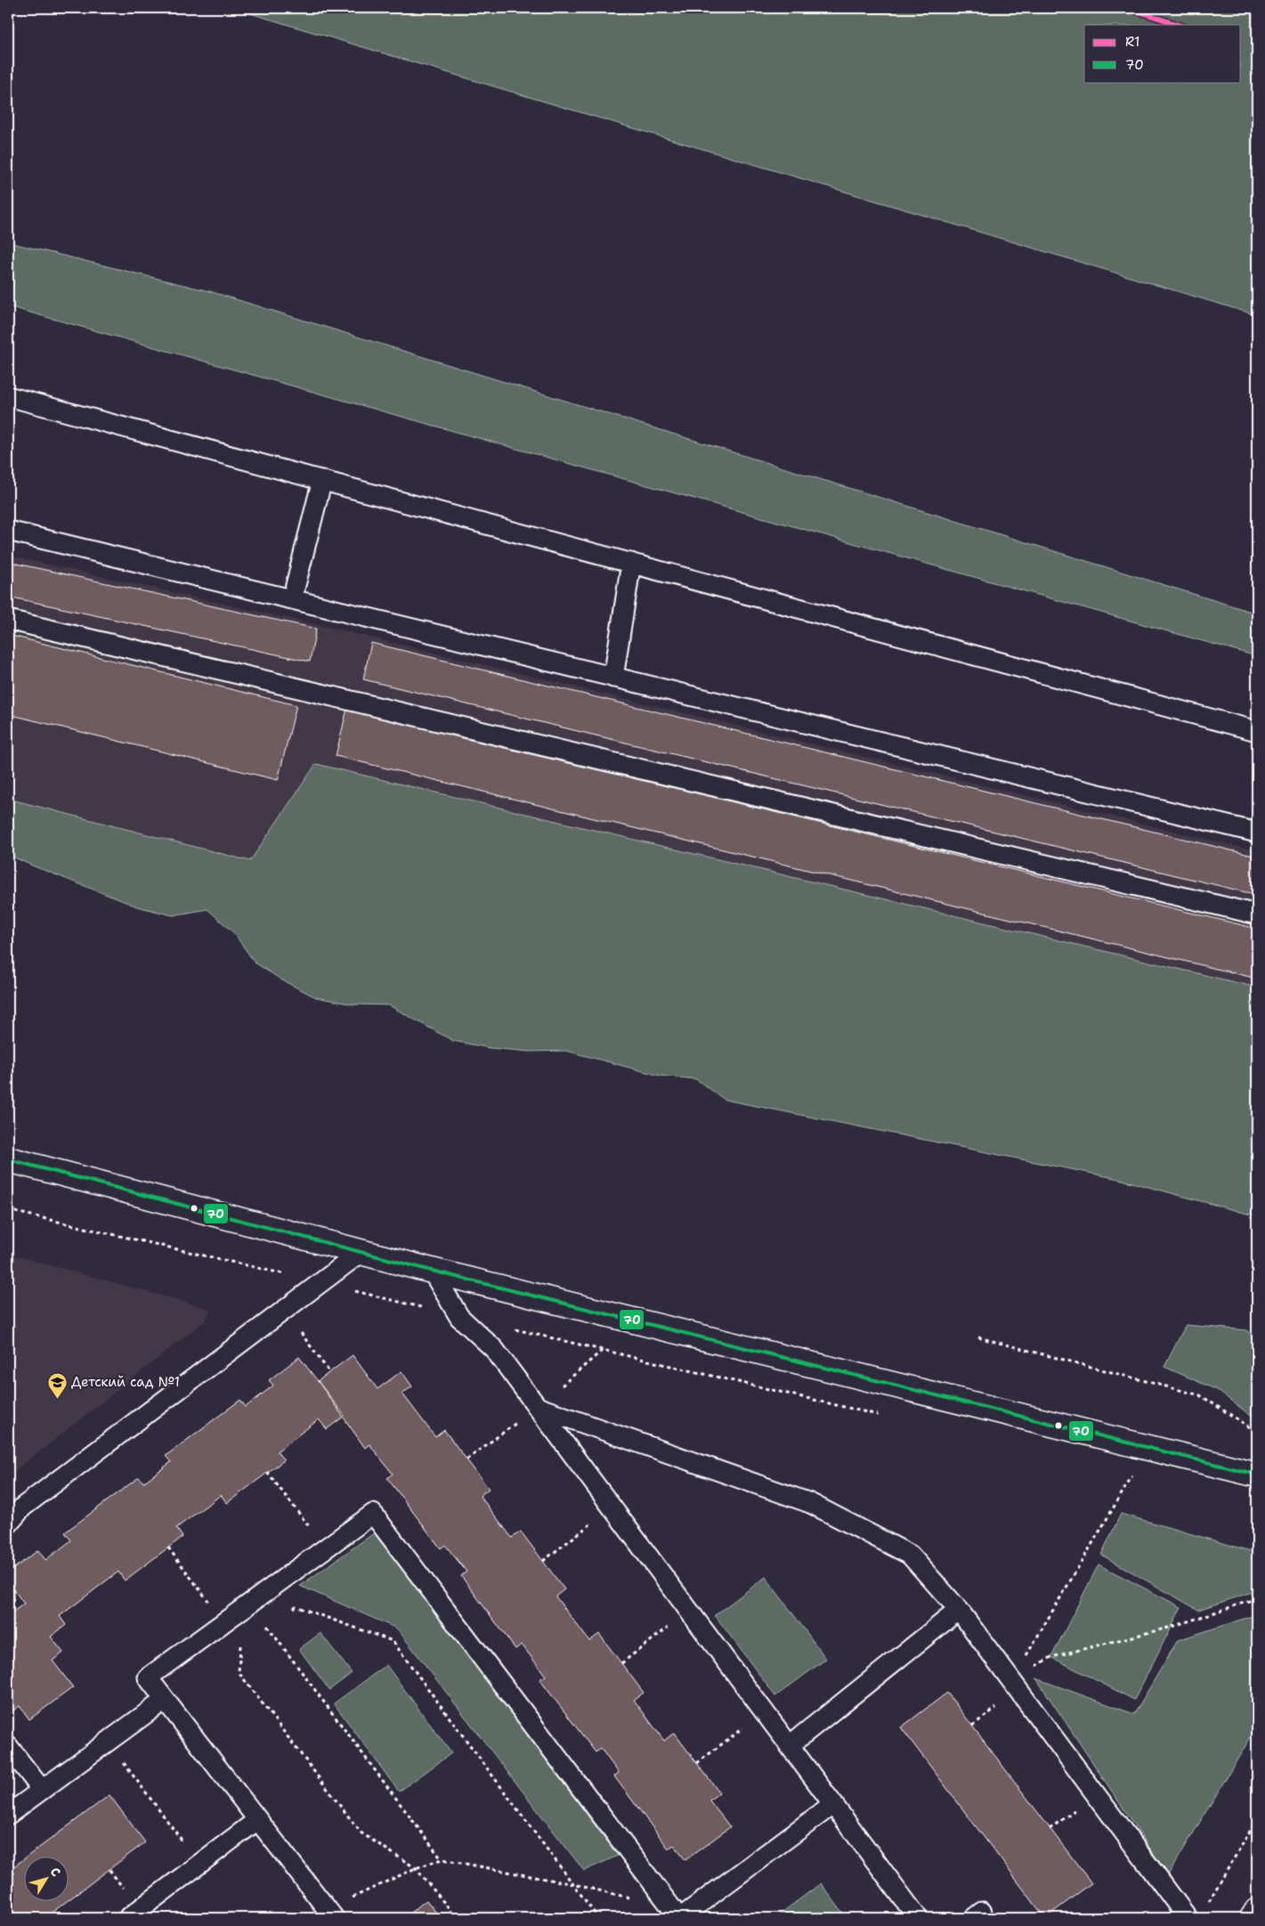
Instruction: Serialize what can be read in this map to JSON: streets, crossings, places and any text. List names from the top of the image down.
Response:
{
  "places": {
    "school or university": ["Детский сад №1"]
  },
  "lines": ["transit line R1", "transit line 70"],
  "legend": ["R1", "70"],
  "north": "top right"
}
